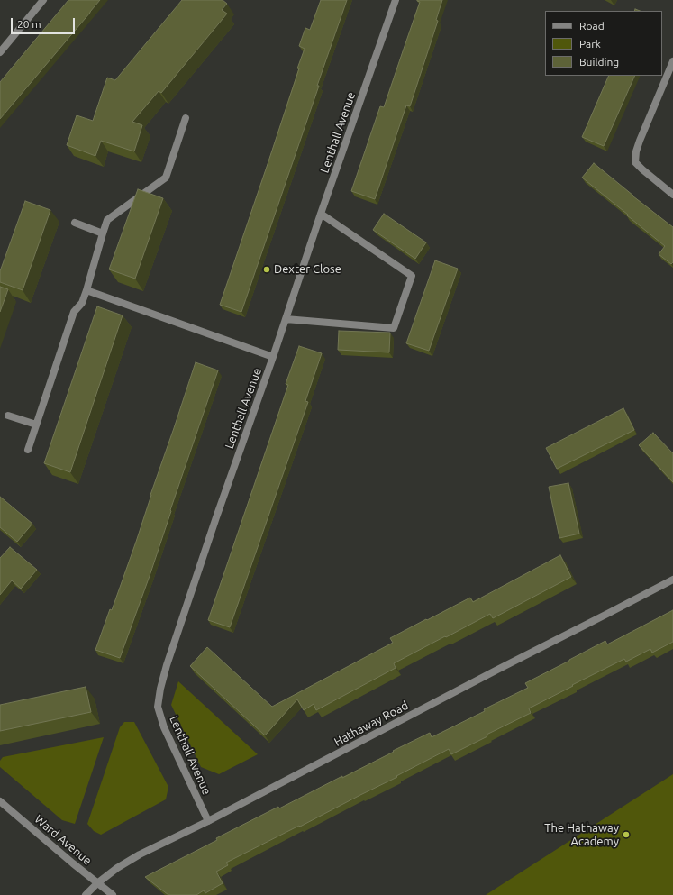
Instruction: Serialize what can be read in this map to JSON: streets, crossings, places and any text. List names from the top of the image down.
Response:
{
  "streets": {
    "street": ["Lenthall Avenue", "Hathaway Road", "Ward Avenue"]
  },
  "crossings": [
    ["Lenthall Avenue", "Hathaway Road"],
    ["Hathaway Road", "Ward Avenue"]
  ],
  "places": ["Dexter Close", "The Hathaway Academy"],
  "legend": ["Road", "Park", "Building"],
  "scale_bar": "20 m"
}
